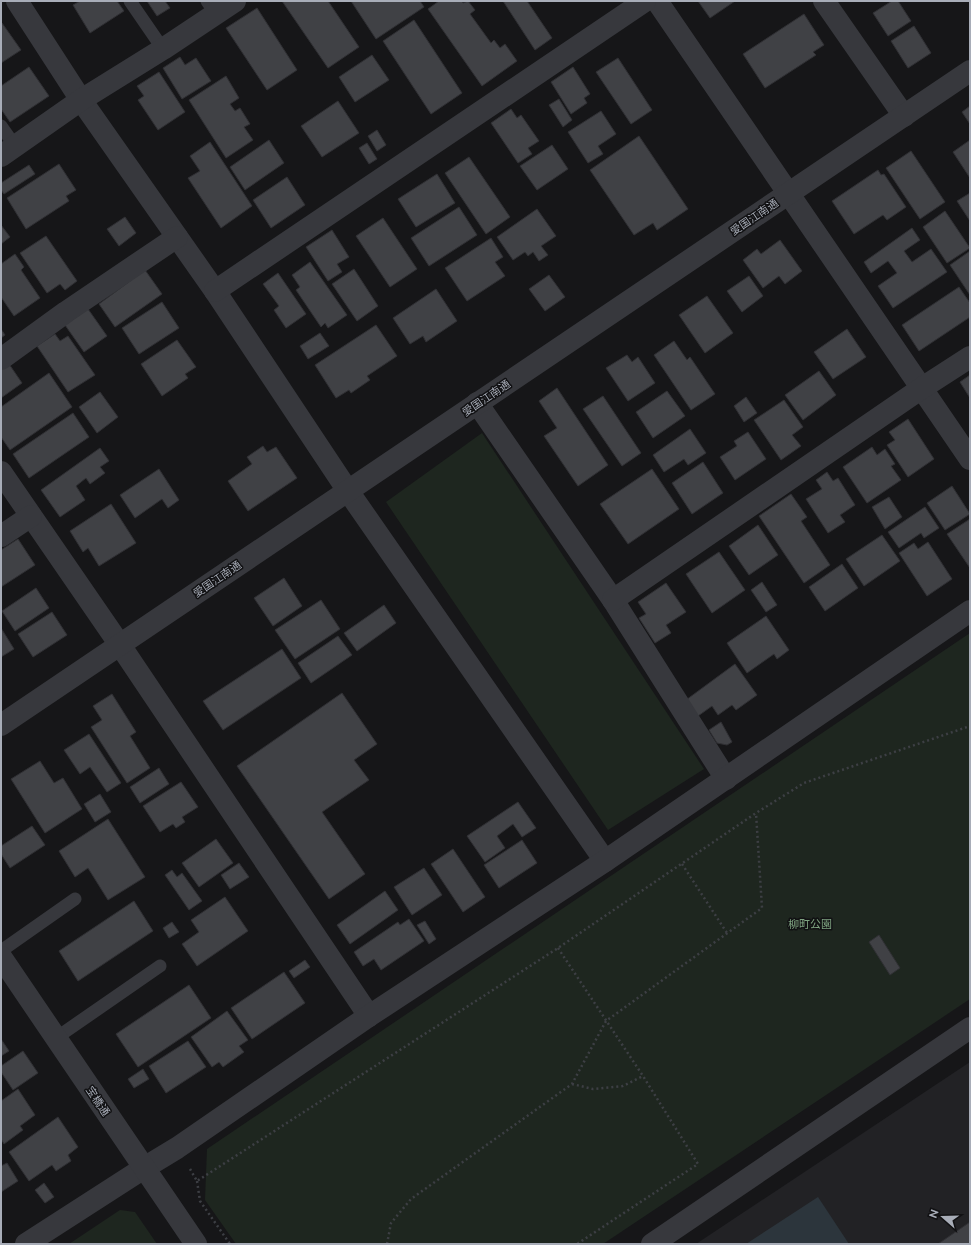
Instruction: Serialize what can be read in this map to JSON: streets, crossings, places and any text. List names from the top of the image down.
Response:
{
  "streets": {
    "street": ["愛国江南通", "宝橋通"]
  },
  "parks": ["柳町公園"],
  "north": "left"
}
